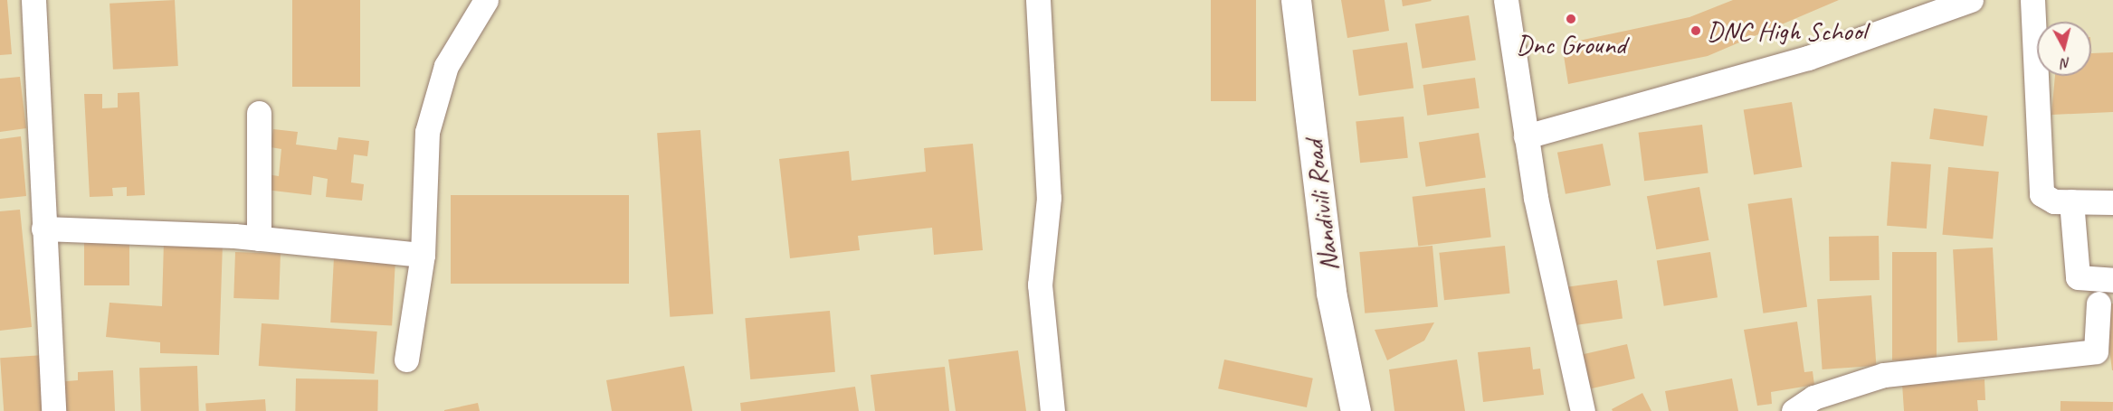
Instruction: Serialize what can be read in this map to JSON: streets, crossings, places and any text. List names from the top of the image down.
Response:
{
  "streets": {
    "street": ["Nandivili Road"]
  },
  "places": ["Dnc Ground", "DNC High School"],
  "north": "bottom"
}
